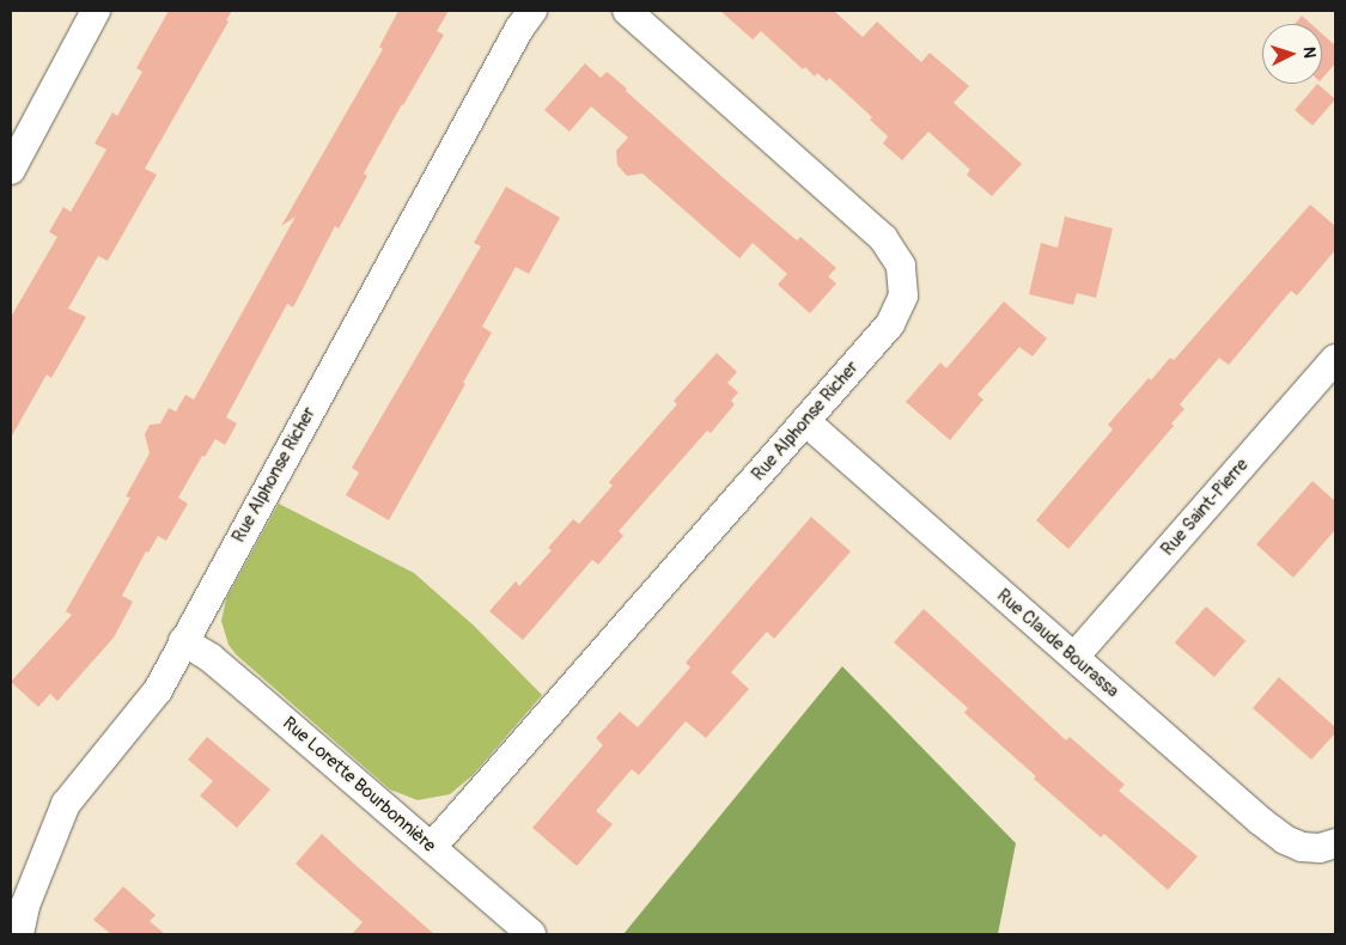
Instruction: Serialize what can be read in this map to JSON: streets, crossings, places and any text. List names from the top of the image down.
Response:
{
  "streets": {
    "street": [
      "Rue Alphonse Richer",
      "Rue Saint-Pierre",
      "Rue Claude Bourassa",
      "Rue Lorette Bourbonnière"
    ]
  },
  "crossings": [
    ["Rue Alphonse Richer", "Rue Claude Bourassa"],
    ["Rue Alphonse Richer", "Rue Lorette Bourbonnière"],
    ["Rue Saint-Pierre", "Rue Claude Bourassa"]
  ],
  "north": "right"
}
